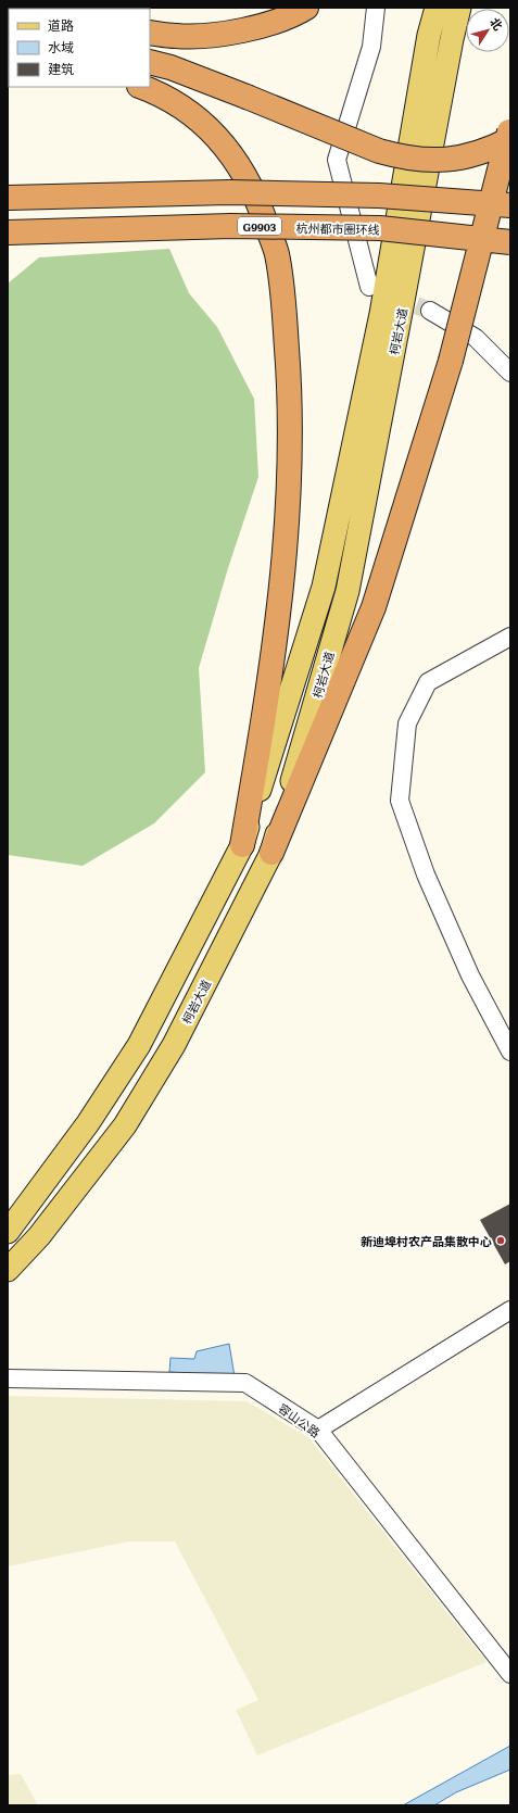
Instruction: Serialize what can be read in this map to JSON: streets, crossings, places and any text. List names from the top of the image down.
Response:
{
  "streets": {
    "highway": ["G9903", "杭州都市圈环线"],
    "main road": ["柯岩大道"],
    "street": ["容山公路"]
  },
  "places": ["新迪埠村农产品集散中心"],
  "legend": ["道路", "水域", "建筑"],
  "north": "top right"
}
